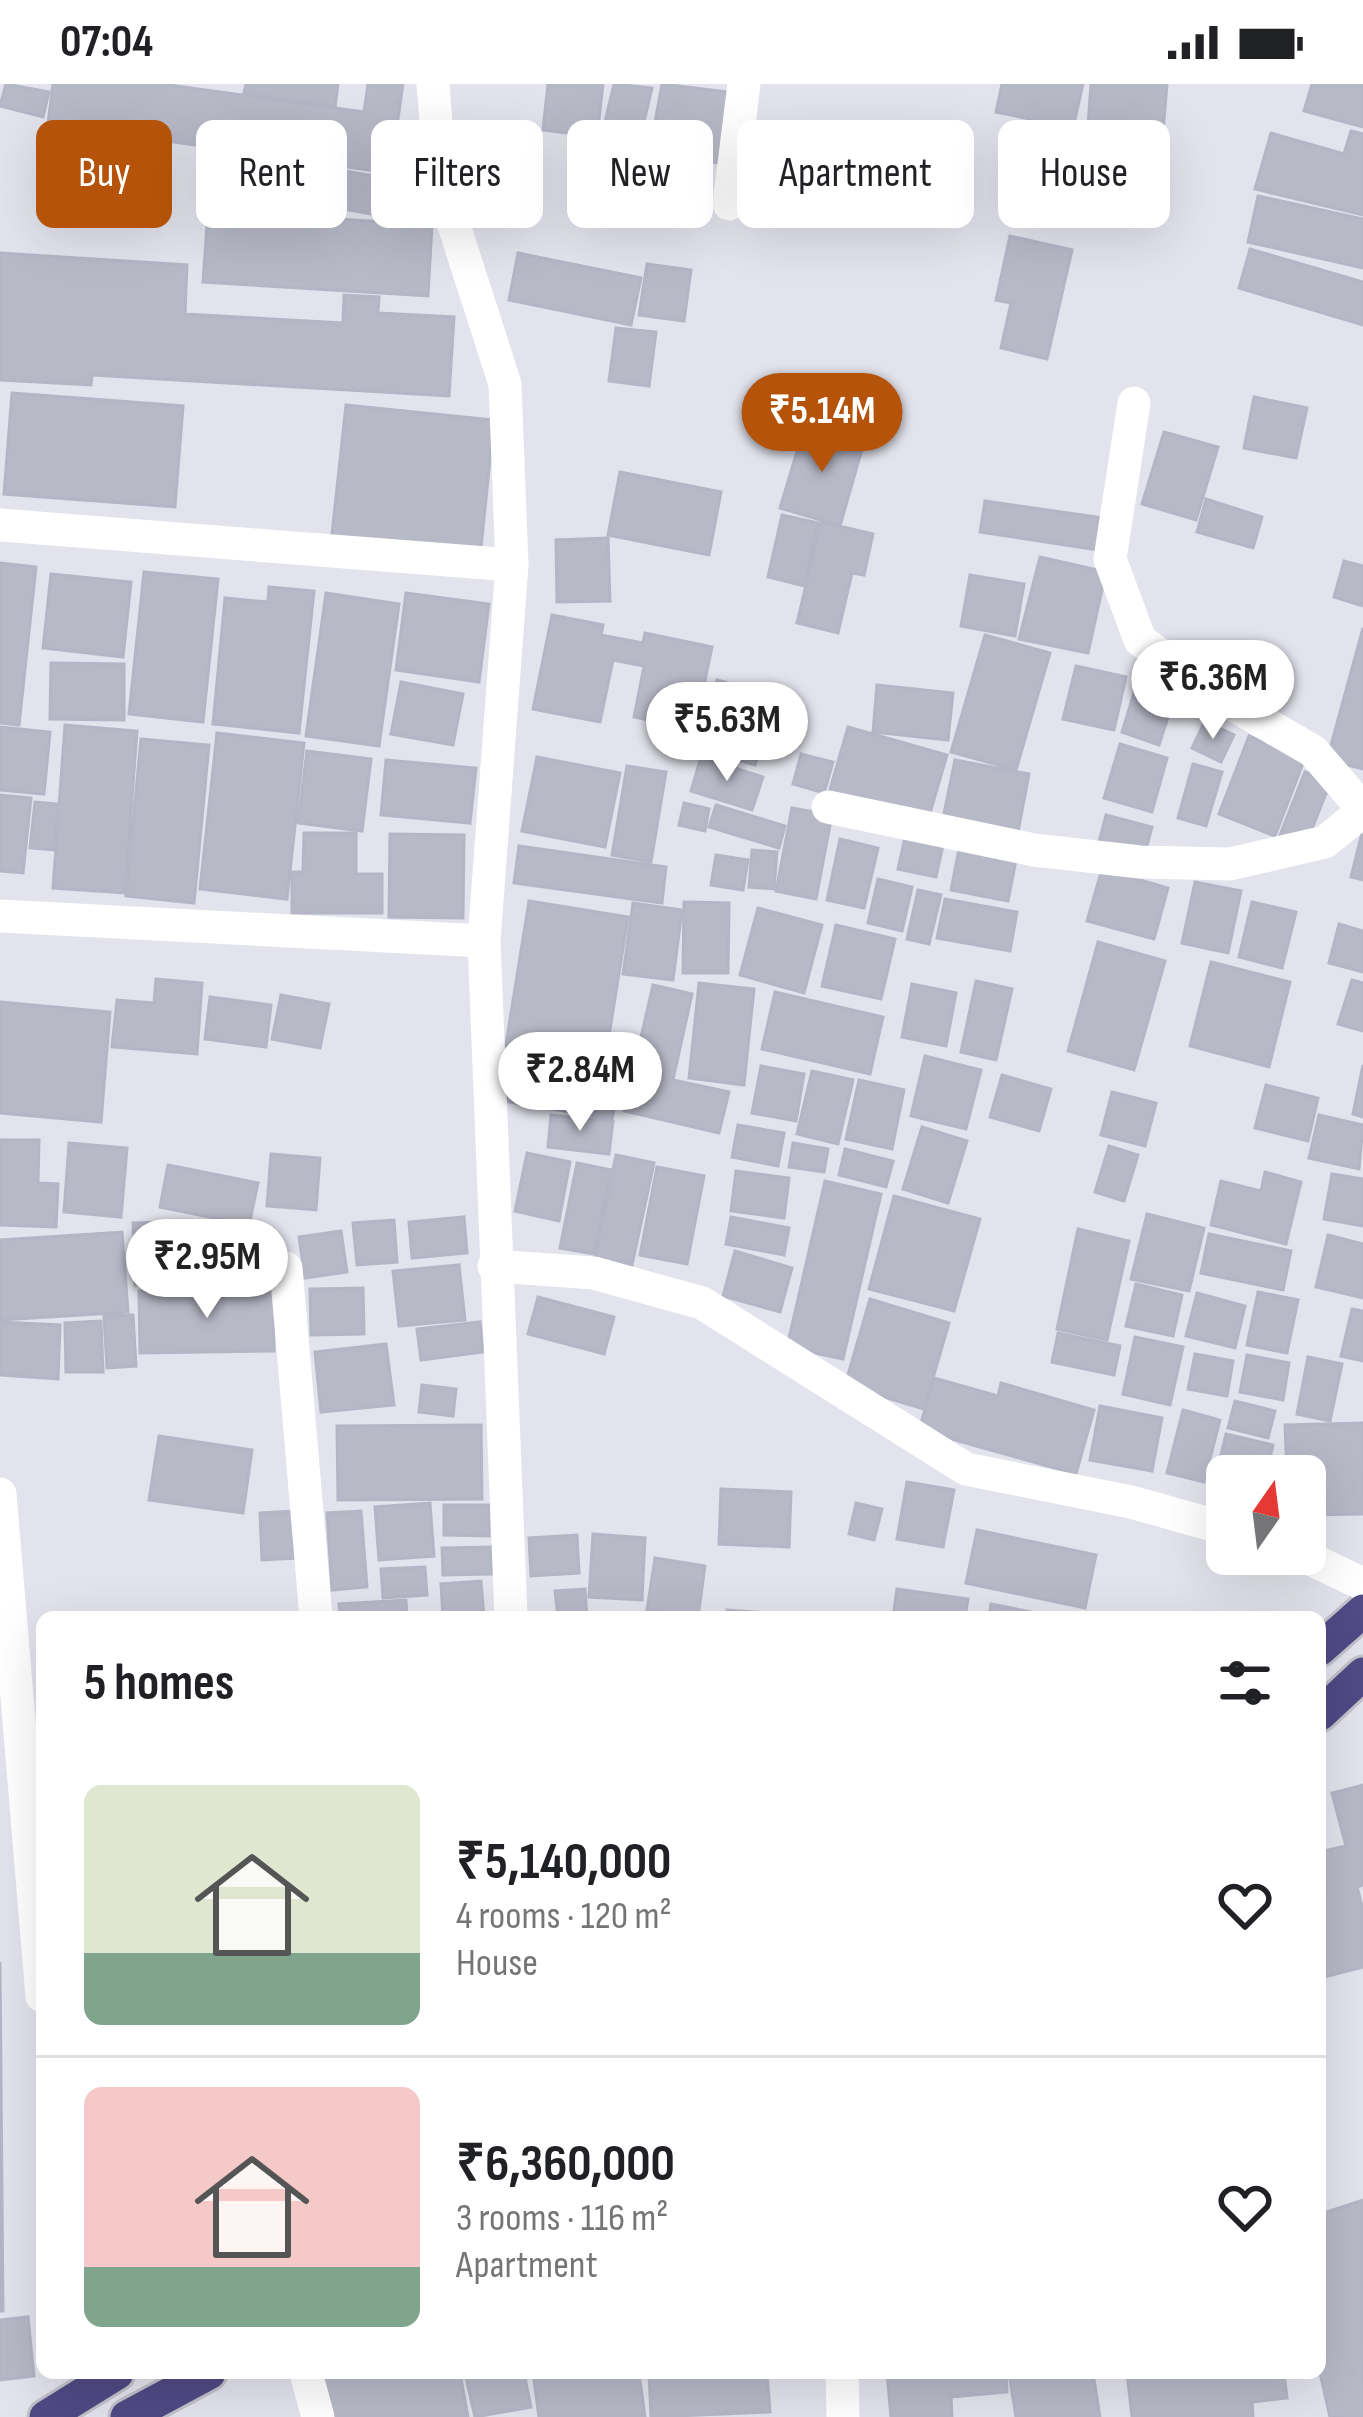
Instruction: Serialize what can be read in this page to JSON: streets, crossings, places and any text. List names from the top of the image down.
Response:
{
  "north": "top",
  "page": {
    "status": "07:04",
    "chip": [
      "Buy",
      "Rent",
      "Filters",
      "New",
      "Apartment",
      "House"
    ],
    "price": [
      "₹5.14M",
      "₹6.36M",
      "₹5.63M",
      "₹2.84M",
      "₹2.95M"
    ],
    "heading": "5 homes",
    "list": [
      {
        "name": "₹5,140,000",
        "note": "4 rooms · 120 m² · House"
      },
      {
        "name": "₹6,360,000",
        "note": "3 rooms · 116 m² · Apartment"
      }
    ]
  }
}
